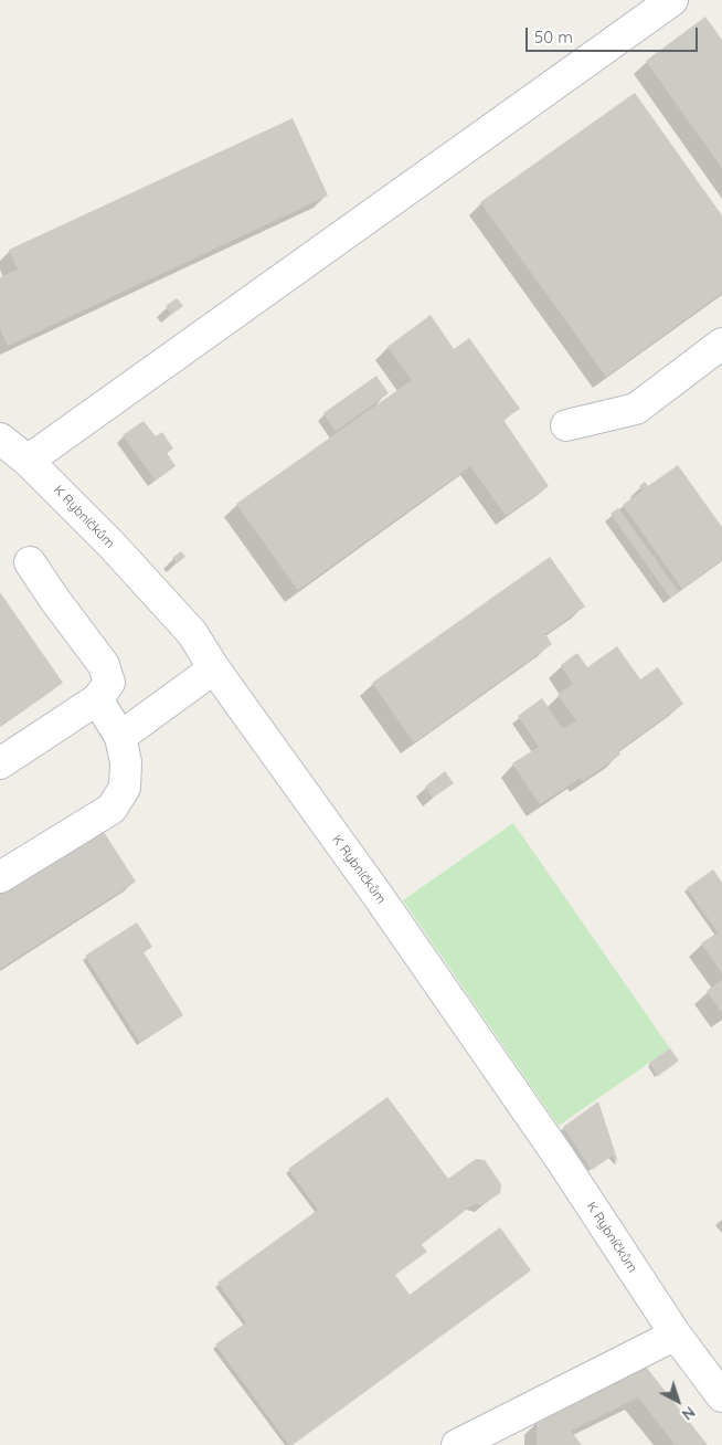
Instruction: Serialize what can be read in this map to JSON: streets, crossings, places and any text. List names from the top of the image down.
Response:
{
  "streets": {
    "street": ["K Rybníčkům"]
  },
  "scale_bar": "50 m",
  "north": "bottom right"
}
